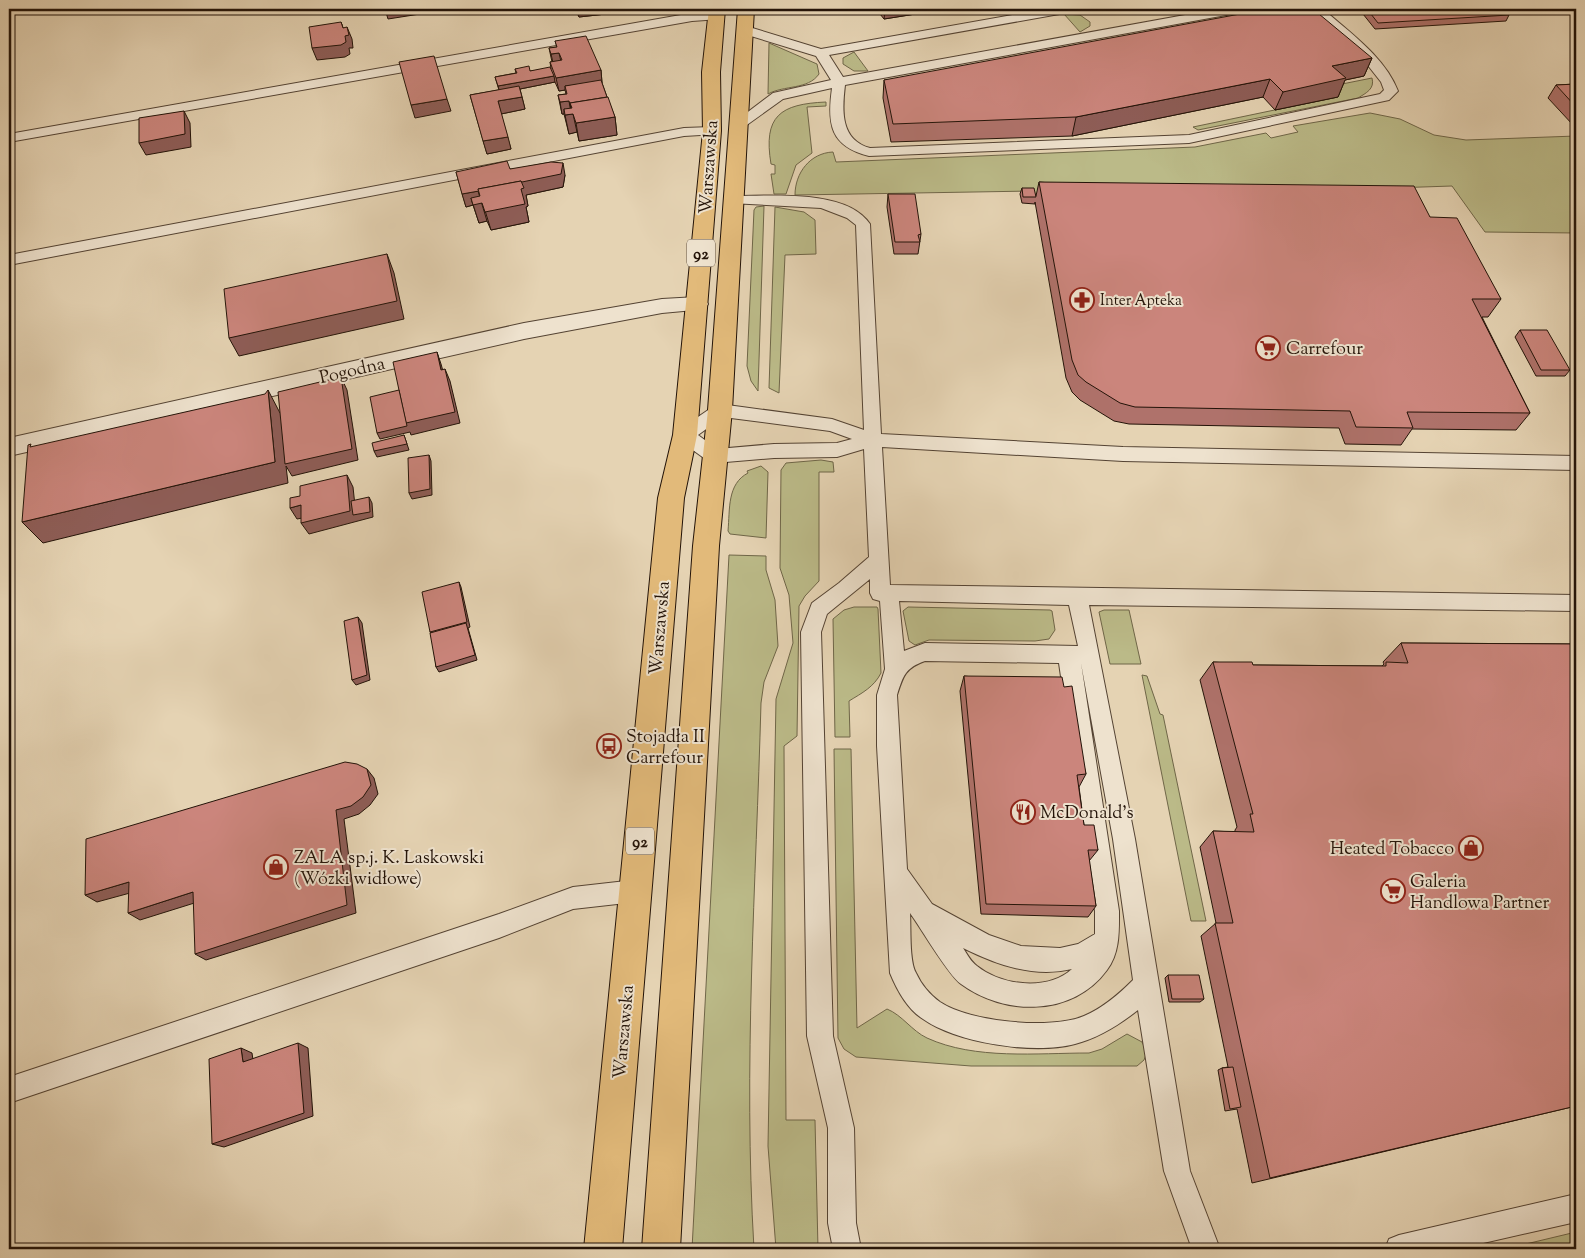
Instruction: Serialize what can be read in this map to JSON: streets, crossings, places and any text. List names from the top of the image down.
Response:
{
  "streets": {
    "main road": ["Warszawska", "92"],
    "street": ["Pogodna"]
  },
  "crossings": [
    ["Warszawska", "Pogodna"]
  ],
  "places": {
    "pharmacy": ["Inter Apteka"],
    "supermarket": ["Carrefour", "Galeria Handlowa Partner"],
    "bus stop": ["Stojadła II Carrefour"],
    "restaurant": ["McDonald's"],
    "shop": ["Heated Tobacco", "ZALA sp.j. K. Laskowski (Wózki widłowe)"]
  }
}
